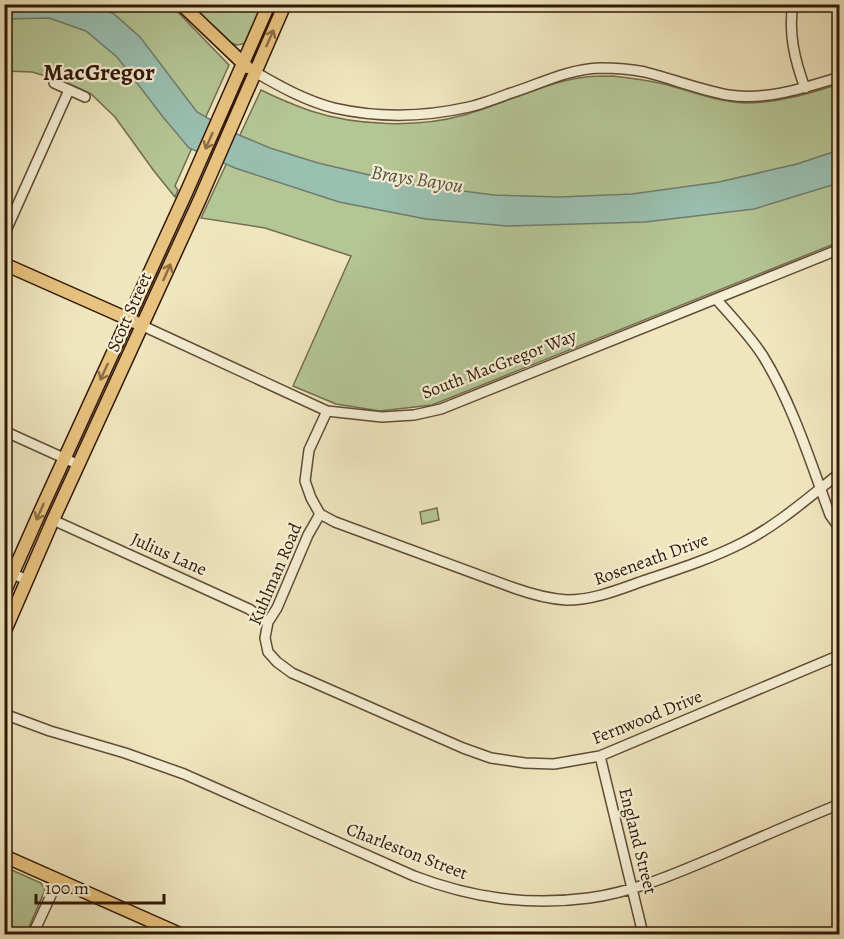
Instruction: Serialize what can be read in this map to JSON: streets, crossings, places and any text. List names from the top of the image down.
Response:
{
  "streets": {
    "main road": ["Scott Street", "South MacGregor Way"],
    "street": [
      "Julius Lane",
      "Roseneath Drive",
      "Kuhlman Road",
      "Fernwood Drive",
      "England Street",
      "Charleston Street"
    ]
  },
  "crossings": [
    ["Scott Street", "South MacGregor Way"],
    ["Scott Street", "Julius Lane"],
    ["South MacGregor Way", "Kuhlman Road"],
    ["Julius Lane", "Kuhlman Road"],
    ["Roseneath Drive", "Kuhlman Road"],
    ["Kuhlman Road", "Fernwood Drive"],
    ["Fernwood Drive", "England Street"],
    ["England Street", "Charleston Street"]
  ],
  "districts": ["MacGregor"],
  "water": ["Brays Bayou"],
  "scale_bar": "100 m"
}
